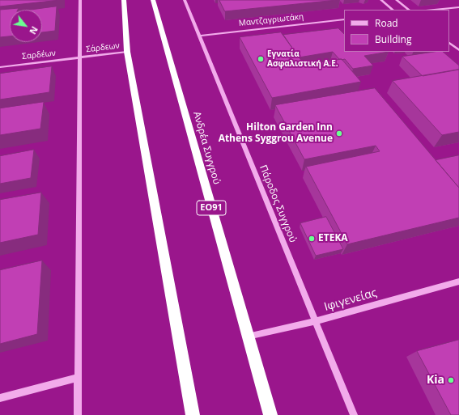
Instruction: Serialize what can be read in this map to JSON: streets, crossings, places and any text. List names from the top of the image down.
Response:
{
  "streets": {
    "highway": ["Ανδρέα Συγγρού", "ΕΟ91"],
    "street": [
      "Μαντζαγριωτάκη",
      "Σάρδεων",
      "Σαρδέων",
      "Πάροδος Συγγρού",
      "Ιφιγενείας"
    ]
  },
  "crossings": [
    ["Μαντζαγριωτάκη", "Πάροδος Συγγρού"],
    ["Σάρδεων", "Σαρδέων"],
    ["Ανδρέα Συγγρού", "Ιφιγενείας"],
    ["Πάροδος Συγγρού", "Ιφιγενείας"]
  ],
  "places": [
    "Εγνατία Ασφαλιστική Α.Ε.",
    "Hilton Garden Inn Athens Syggrou Avenue",
    "ΕΤΕΚΑ",
    "Kia"
  ],
  "legend": ["Road", "Building"],
  "north": "bottom right"
}
